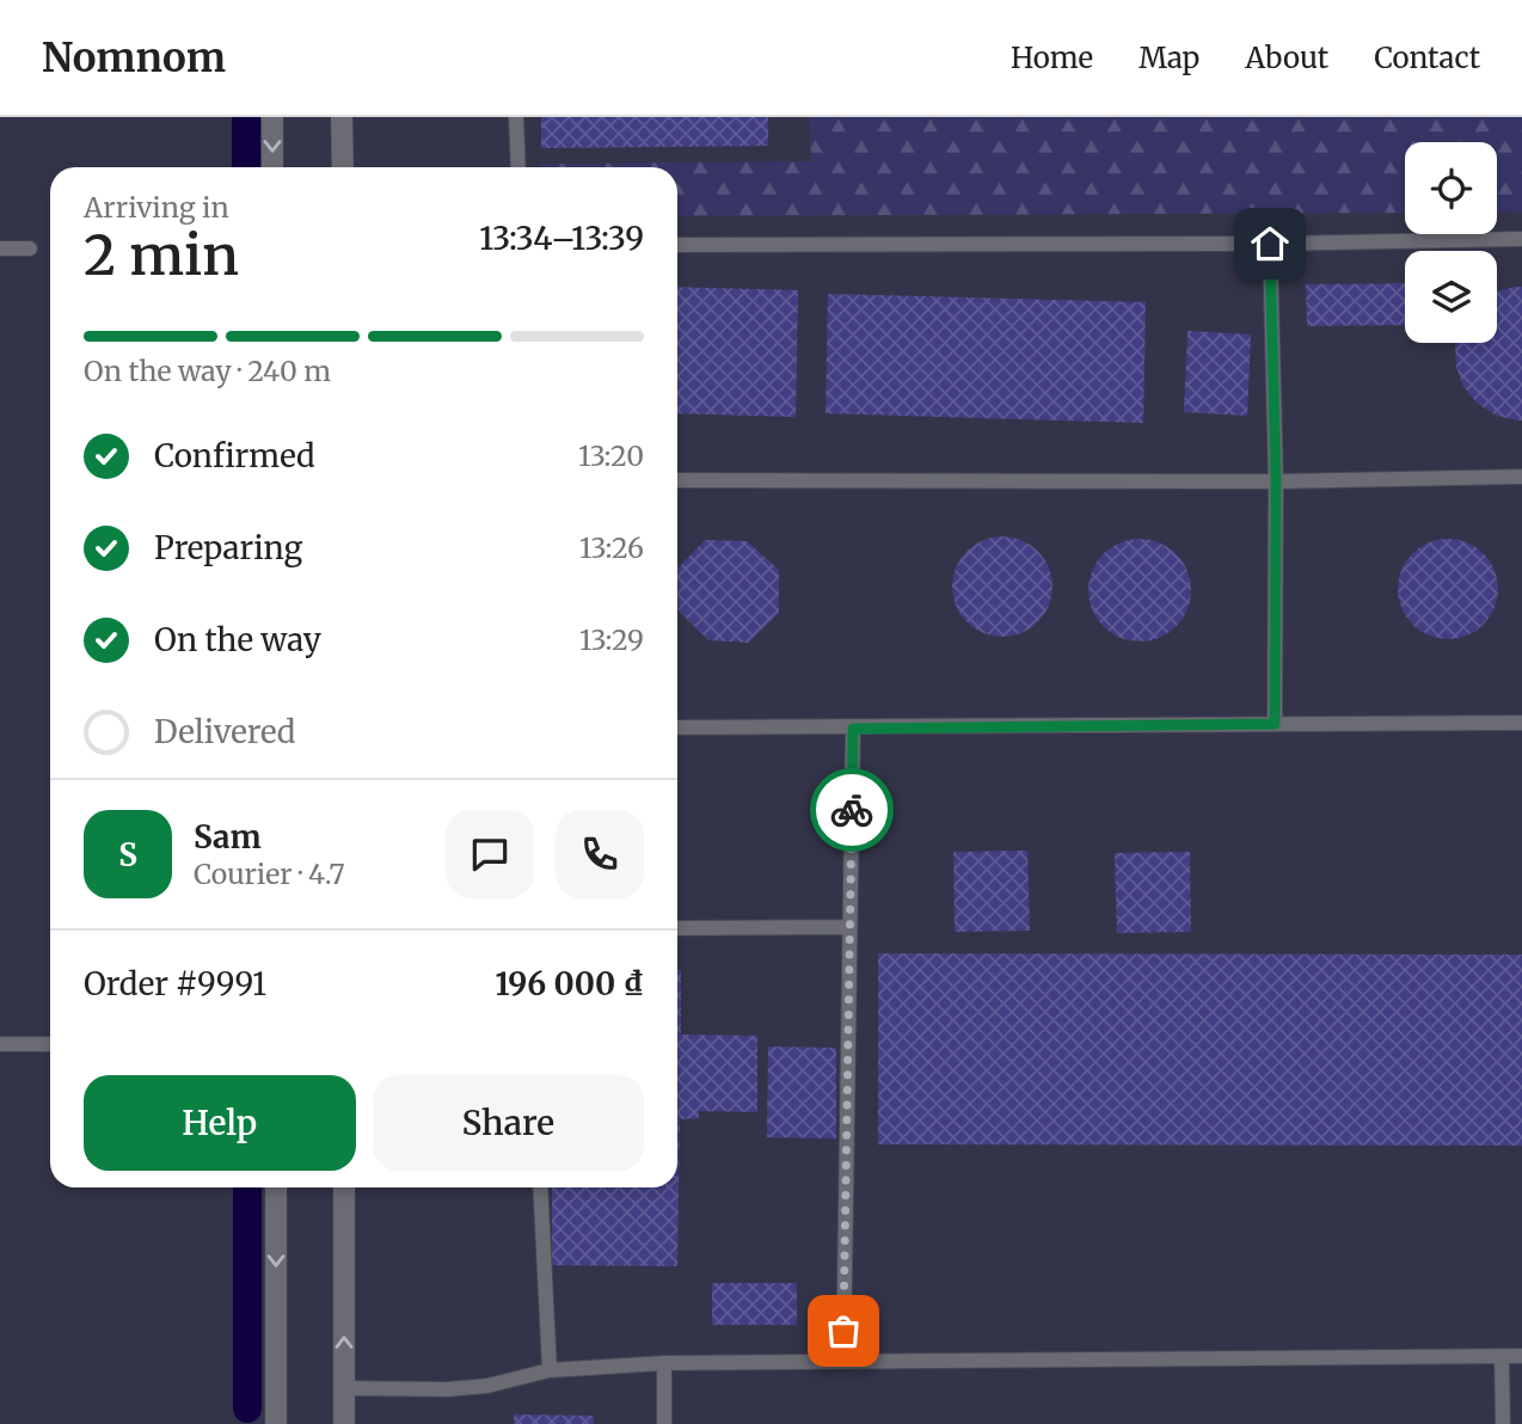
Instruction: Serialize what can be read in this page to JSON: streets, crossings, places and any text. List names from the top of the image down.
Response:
{
  "page": {
    "header": "Nomnom",
    "nav": [
      "Home",
      "Map",
      "About",
      "Contact"
    ],
    "heading": ["2 min", "Arriving in", "13:34–13:39"],
    "panel": [
      "Sam",
      "Courier · 4.7",
      "Order #9991",
      "196 000 ₫"
    ],
    "bar": "On the way · 240 m",
    "list": [
      ["Confirmed", "13:20"],
      ["Preparing", "13:26"],
      ["On the way", "13:29"],
      "Delivered"
    ],
    "round": "S",
    "buttons": ["Help", "Share"]
  }
}
